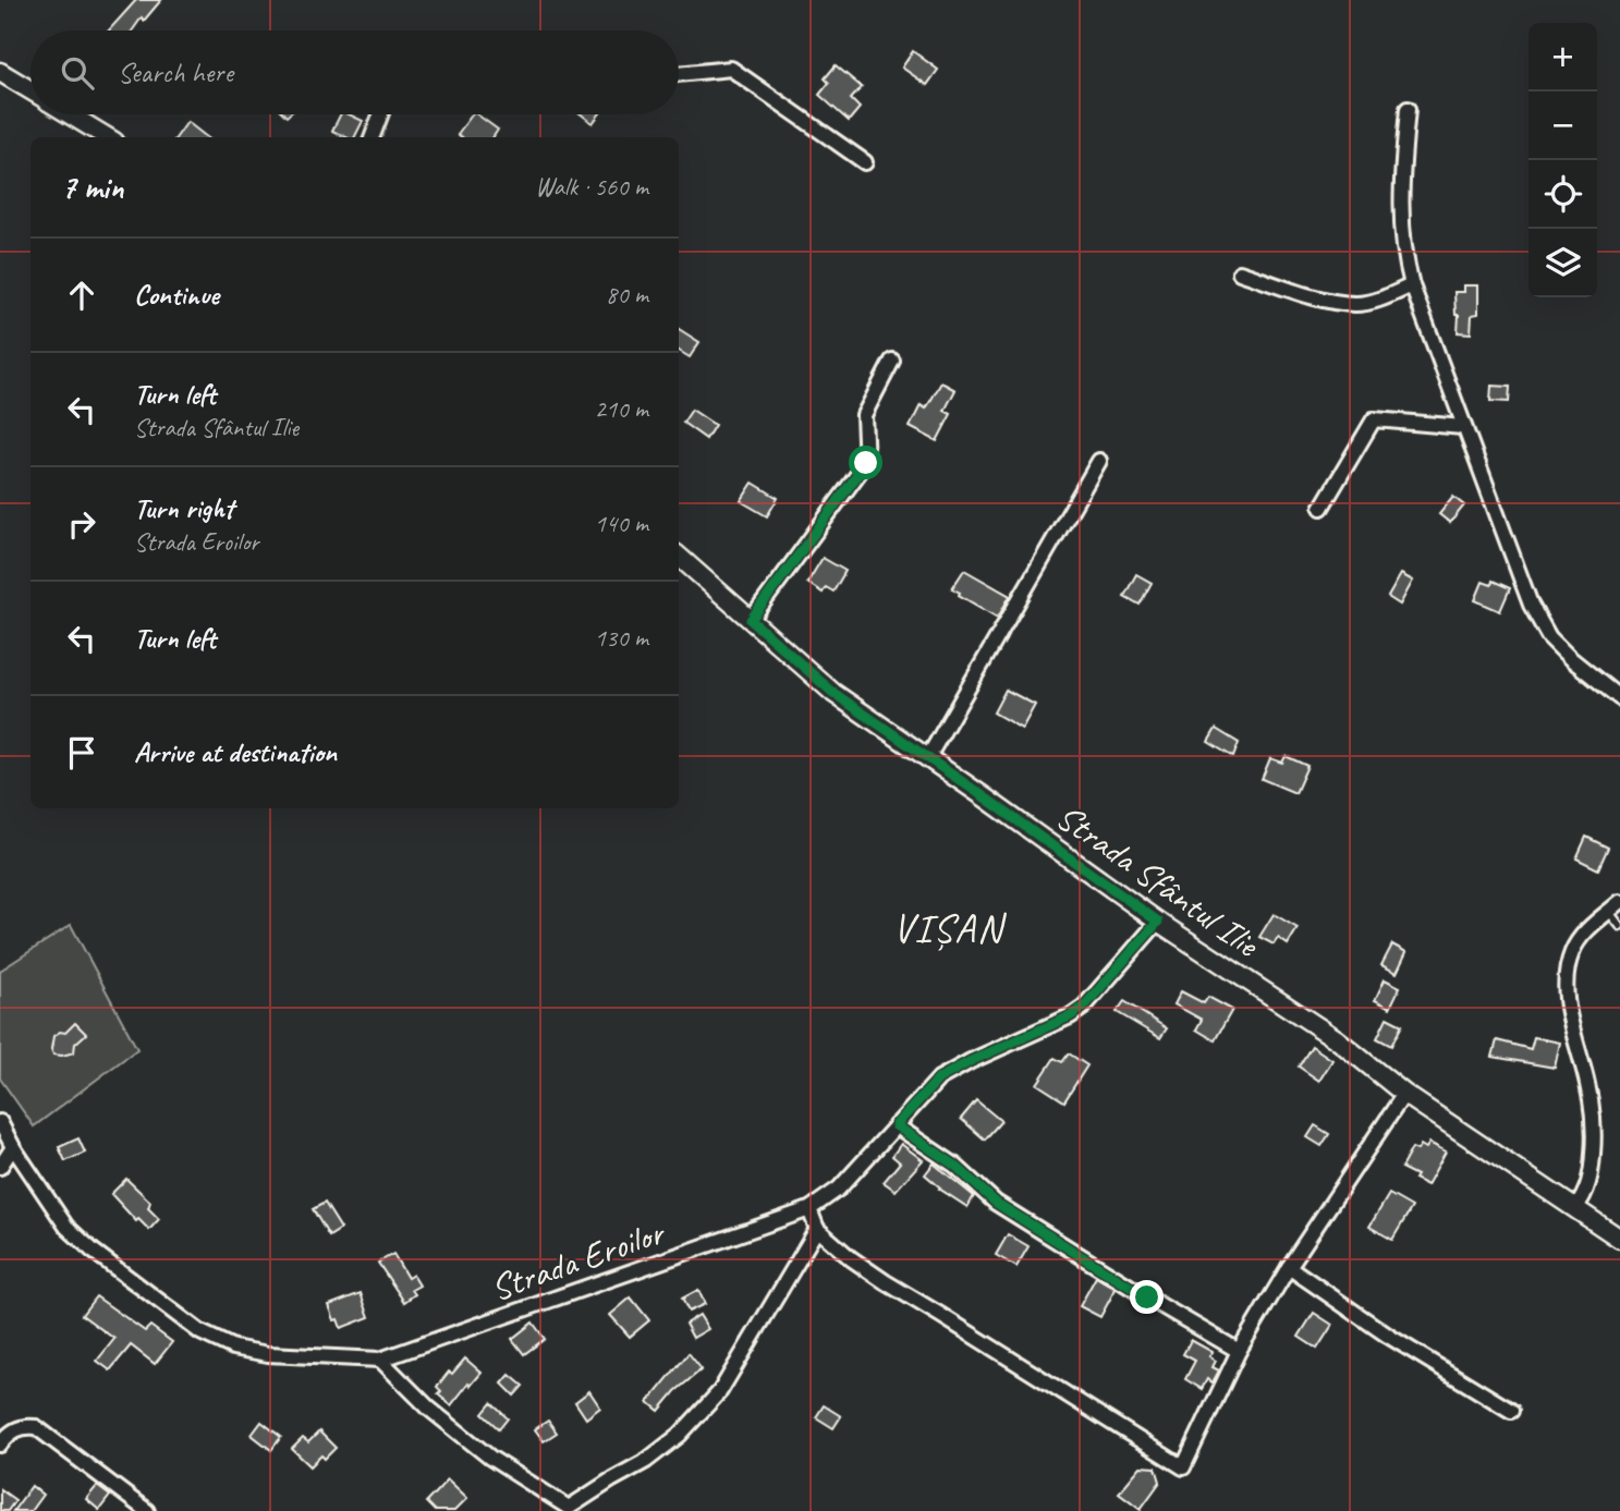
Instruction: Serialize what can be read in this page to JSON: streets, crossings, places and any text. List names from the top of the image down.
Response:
{
  "streets": {
    "street": ["Strada Sfântul Ilie", "Strada Eroilor"]
  },
  "crossings": [
    ["Strada Sfântul Ilie", "Strada Eroilor"]
  ],
  "districts": ["VIȘAN"],
  "page": {
    "map_buttons": ["+", "−"],
    "search": "Search here",
    "heading": ["7 min", "Walk · 560 m"],
    "list": [
      ["Continue", "80 m"],
      ["Turn left", "Strada Sfântul Ilie", "210 m"],
      ["Turn right", "Strada Eroilor", "140 m"],
      ["Turn left", "130 m"],
      "Arrive at destination"
    ]
  }
}
